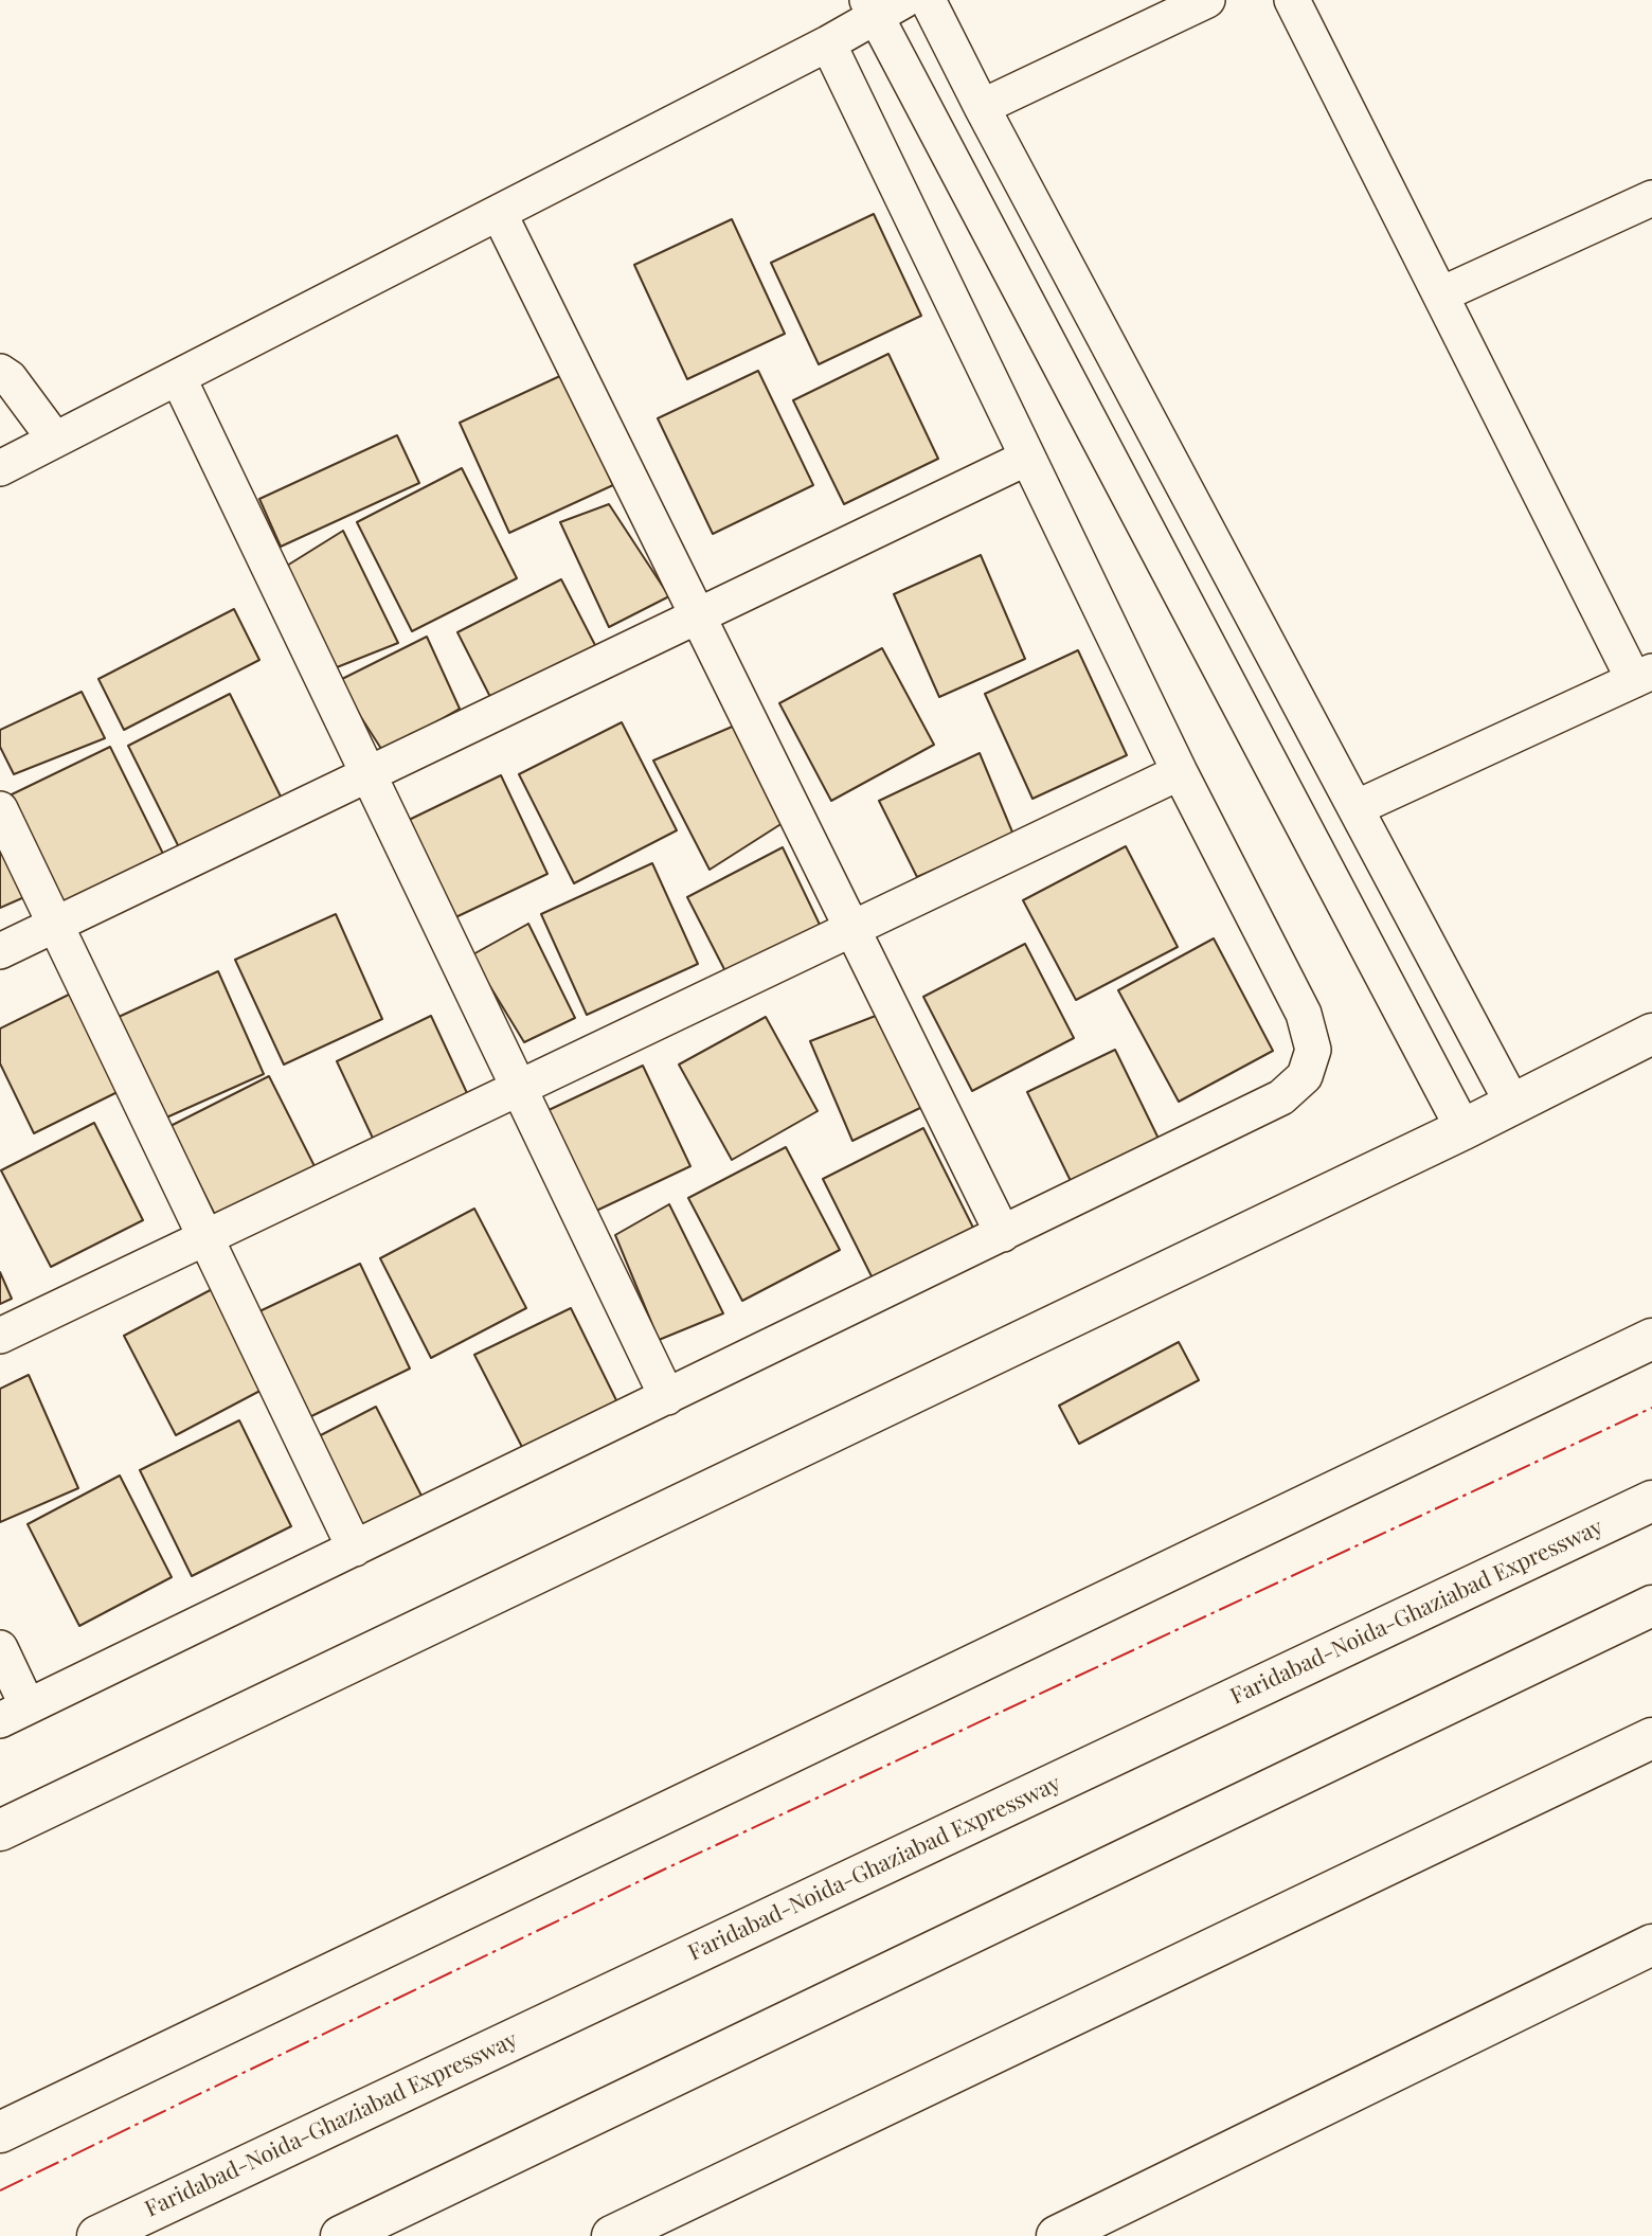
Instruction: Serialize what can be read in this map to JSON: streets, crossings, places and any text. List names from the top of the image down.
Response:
{
  "streets": {
    "street": ["Faridabad-Noida-Ghaziabad Expressway"]
  }
}
